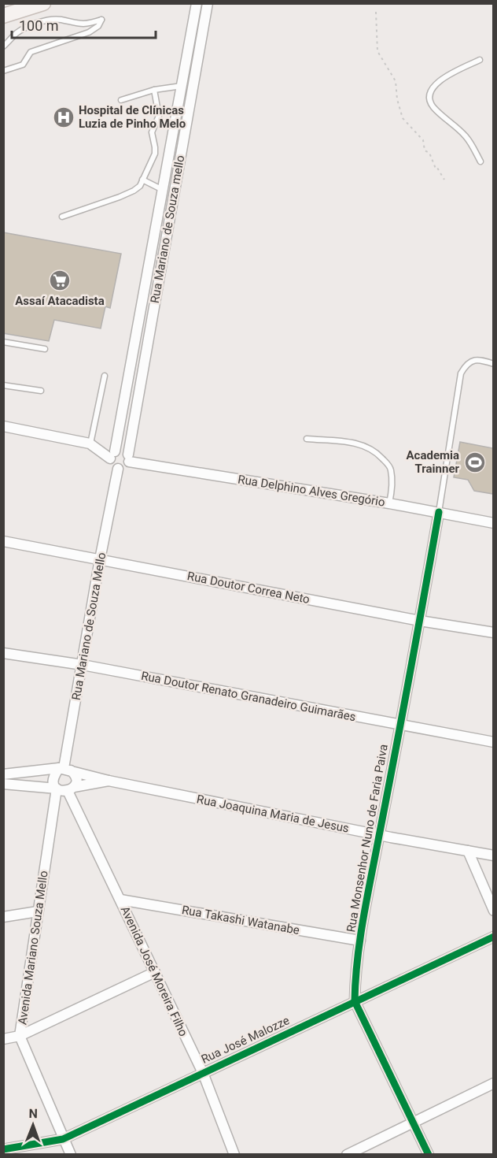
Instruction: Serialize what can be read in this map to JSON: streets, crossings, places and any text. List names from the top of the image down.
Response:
{
  "streets": {
    "street": [
      "Rua Mariano de Souza mello",
      "Rua Delphino Alves Gregório",
      "Rua Doutor Correa Neto",
      "Rua Mariano de Souza Mello",
      "Rua Doutor Renato Granadeiro Guimarães",
      "Rua Joaquina Maria de Jesus",
      "Rua Monsenhor Nuno de Faria Paiva",
      "Rua Takashi Watanabe",
      "Avenida Mariano Souza Mello",
      "Avenida José Moreira Filho",
      "Rua José Malozze"
    ]
  },
  "crossings": [
    ["Rua Mariano de Souza mello", "Rua Delphino Alves Gregório"],
    ["Rua Mariano de Souza mello", "Rua Mariano de Souza Mello"],
    ["Rua Delphino Alves Gregório", "Rua Mariano de Souza Mello"],
    ["Rua Delphino Alves Gregório", "Rua Monsenhor Nuno de Faria Paiva"],
    ["Rua Doutor Correa Neto", "Rua Mariano de Souza Mello"],
    ["Rua Doutor Correa Neto", "Rua Monsenhor Nuno de Faria Paiva"],
    ["Rua Mariano de Souza Mello", "Rua Doutor Renato Granadeiro Guimarães"],
    ["Rua Mariano de Souza Mello", "Rua Joaquina Maria de Jesus"],
    ["Rua Mariano de Souza Mello", "Avenida Mariano Souza Mello"],
    ["Rua Mariano de Souza Mello", "Avenida José Moreira Filho"],
    ["Rua Doutor Renato Granadeiro Guimarães", "Rua Monsenhor Nuno de Faria Paiva"],
    ["Rua Joaquina Maria de Jesus", "Rua Monsenhor Nuno de Faria Paiva"],
    ["Rua Joaquina Maria de Jesus", "Avenida Mariano Souza Mello"],
    ["Rua Joaquina Maria de Jesus", "Avenida José Moreira Filho"],
    ["Rua Monsenhor Nuno de Faria Paiva", "Rua Takashi Watanabe"],
    ["Rua Monsenhor Nuno de Faria Paiva", "Rua José Malozze"],
    ["Rua Takashi Watanabe", "Avenida José Moreira Filho"],
    ["Avenida Mariano Souza Mello", "Avenida José Moreira Filho"],
    ["Avenida Mariano Souza Mello", "Rua José Malozze"],
    ["Avenida José Moreira Filho", "Rua José Malozze"]
  ],
  "places": {
    "hospital": ["Hospital de Clínicas Luzia de Pinho Melo"],
    "supermarket": ["Assaí Atacadista"],
    "sports": ["Academia Trainner"]
  },
  "scale_bar": "100 m",
  "north": "top"
}
